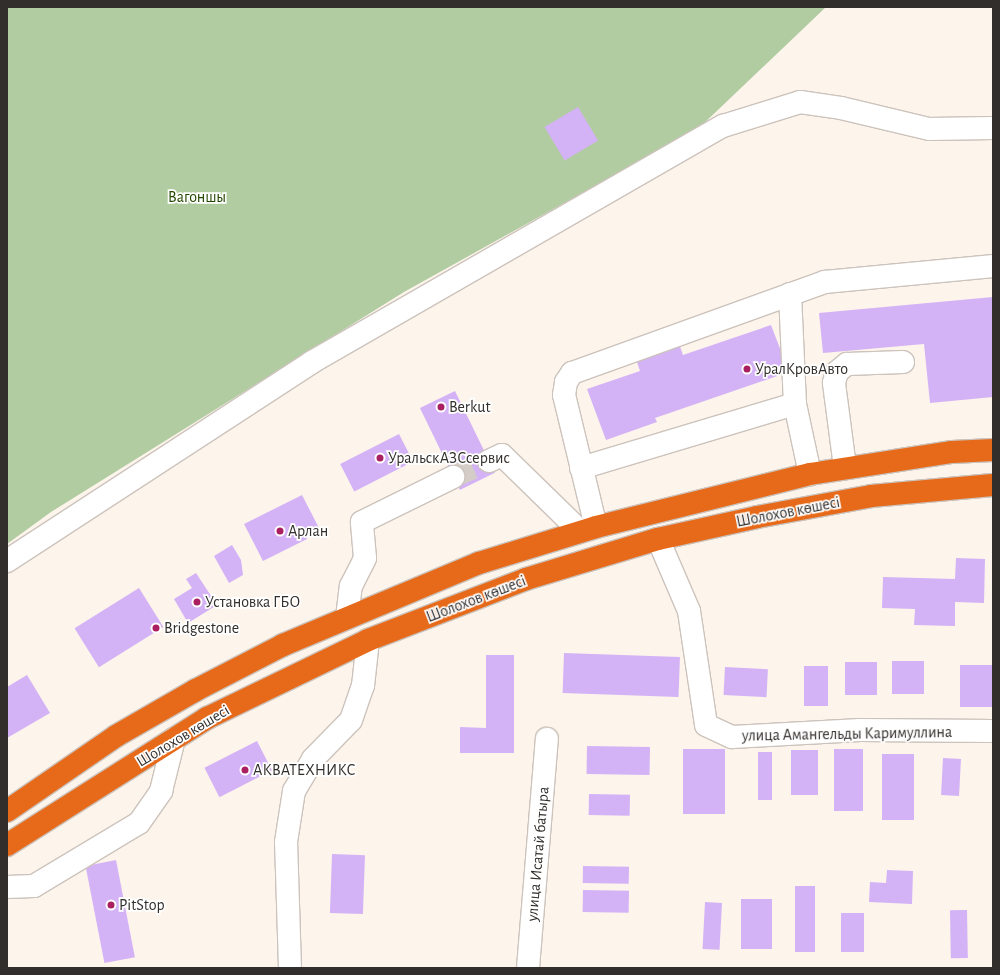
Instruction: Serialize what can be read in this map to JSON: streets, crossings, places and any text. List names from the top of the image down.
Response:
{
  "streets": {
    "highway": ["Шолохов көшесі"],
    "street": ["улица Амангельды Каримуллина", "улица Исатай батыра"]
  },
  "crossings": [
    ["Шолохов көшесі", "улица Амангельды Каримуллина"]
  ],
  "parks": ["Вагоншы"],
  "places": [
    "УралКровАвто",
    "Berkut",
    "УральскАЗСсервис",
    "Арлан",
    "Установка ГБО",
    "Bridgestone",
    "АКВАТЕХНИКС",
    "PitStop"
  ]
}
